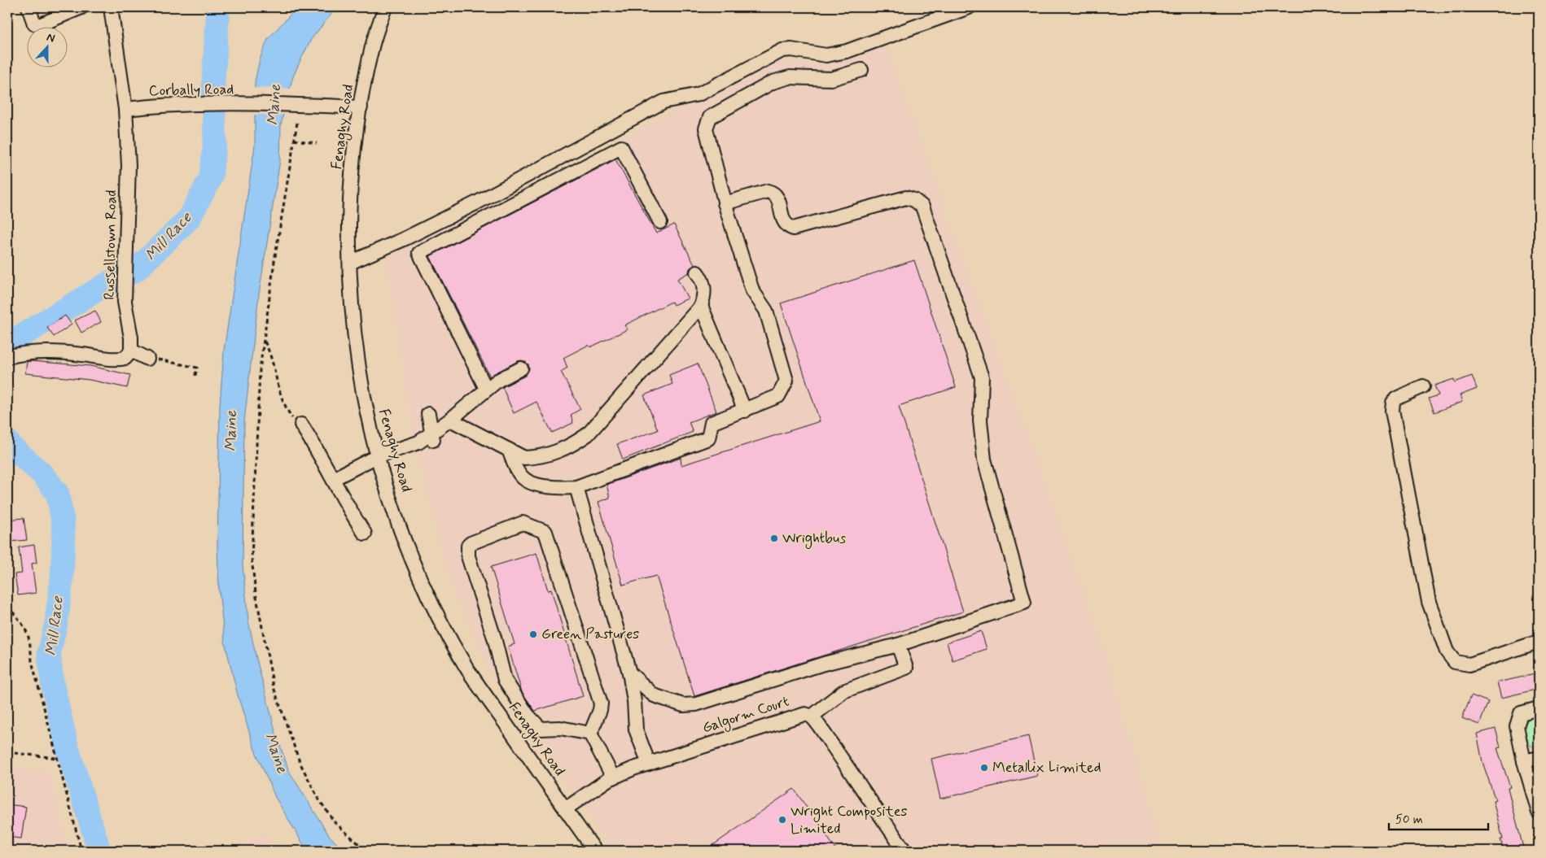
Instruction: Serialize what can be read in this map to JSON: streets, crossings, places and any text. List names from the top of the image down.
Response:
{
  "streets": {
    "street": [
      "Corbally Road",
      "Fenaghy Road",
      "Russellstown Road",
      "Galgorm Court"
    ]
  },
  "crossings": [
    ["Corbally Road", "Fenaghy Road"],
    ["Corbally Road", "Russellstown Road"],
    ["Fenaghy Road", "Galgorm Court"]
  ],
  "water": ["Maine", "Mill Race"],
  "places": [
    "Wrightbus",
    "Green Pastures",
    "Metallix Limited",
    "Wright Composites Limited"
  ],
  "scale_bar": "50 m",
  "north": "top"
}
